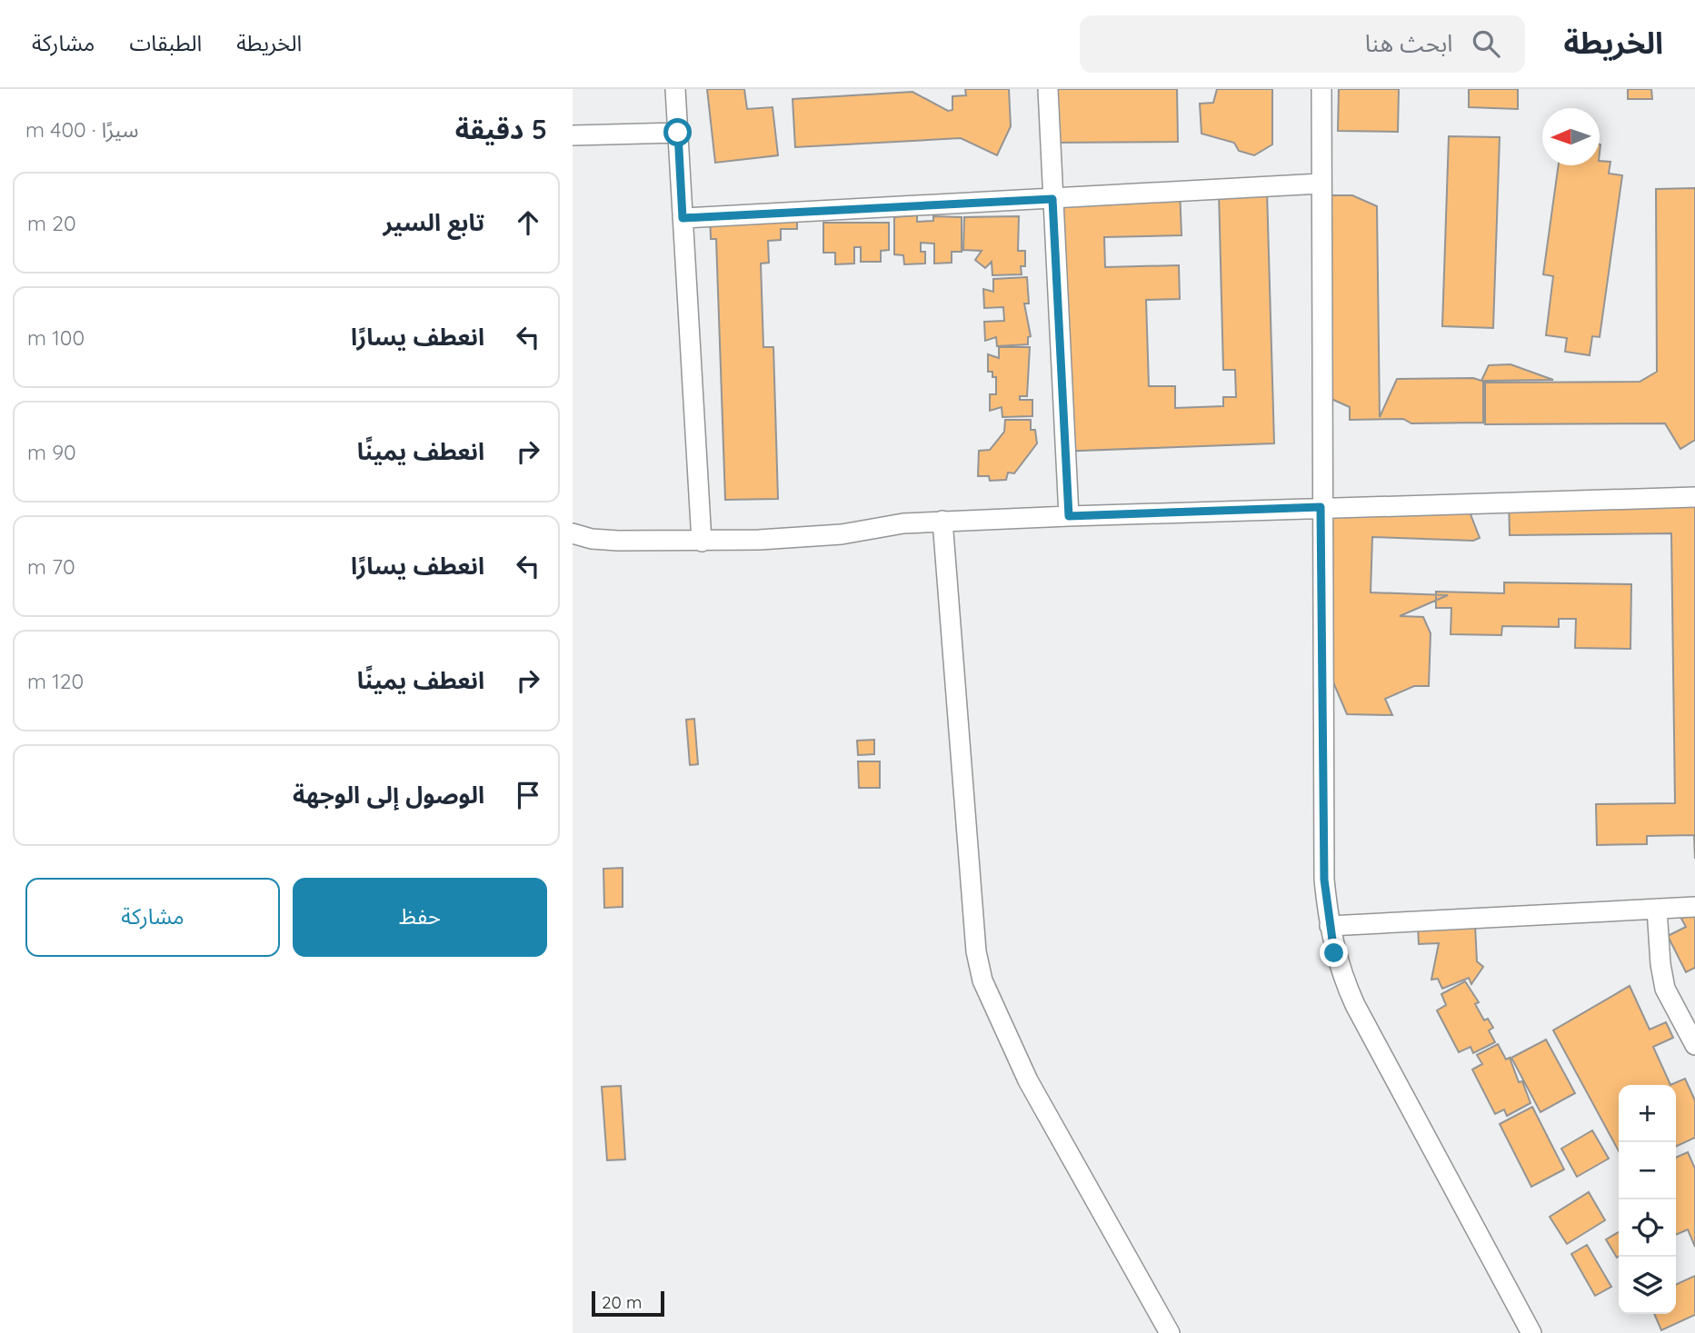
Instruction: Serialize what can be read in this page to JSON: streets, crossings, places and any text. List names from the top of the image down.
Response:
{
  "scale_bar": "20 m",
  "north": "left",
  "page": {
    "header": "الخريطة",
    "search": "ابحث هنا",
    "nav": ["الخريطة", "الطبقات", "مشاركة"],
    "heading": ["5 دقيقة", "سيرًا · 400 m"],
    "list": [
      ["تابع السير", "20 m"],
      ["انعطف يسارًا", "100 m"],
      ["انعطف يمينًا", "90 m"],
      ["انعطف يسارًا", "70 m"],
      ["انعطف يمينًا", "120 m"],
      "الوصول إلى الوجهة"
    ],
    "buttons": ["حفظ", "مشاركة"],
    "map_buttons": ["+", "−"],
    "scale": "20 m"
  }
}
